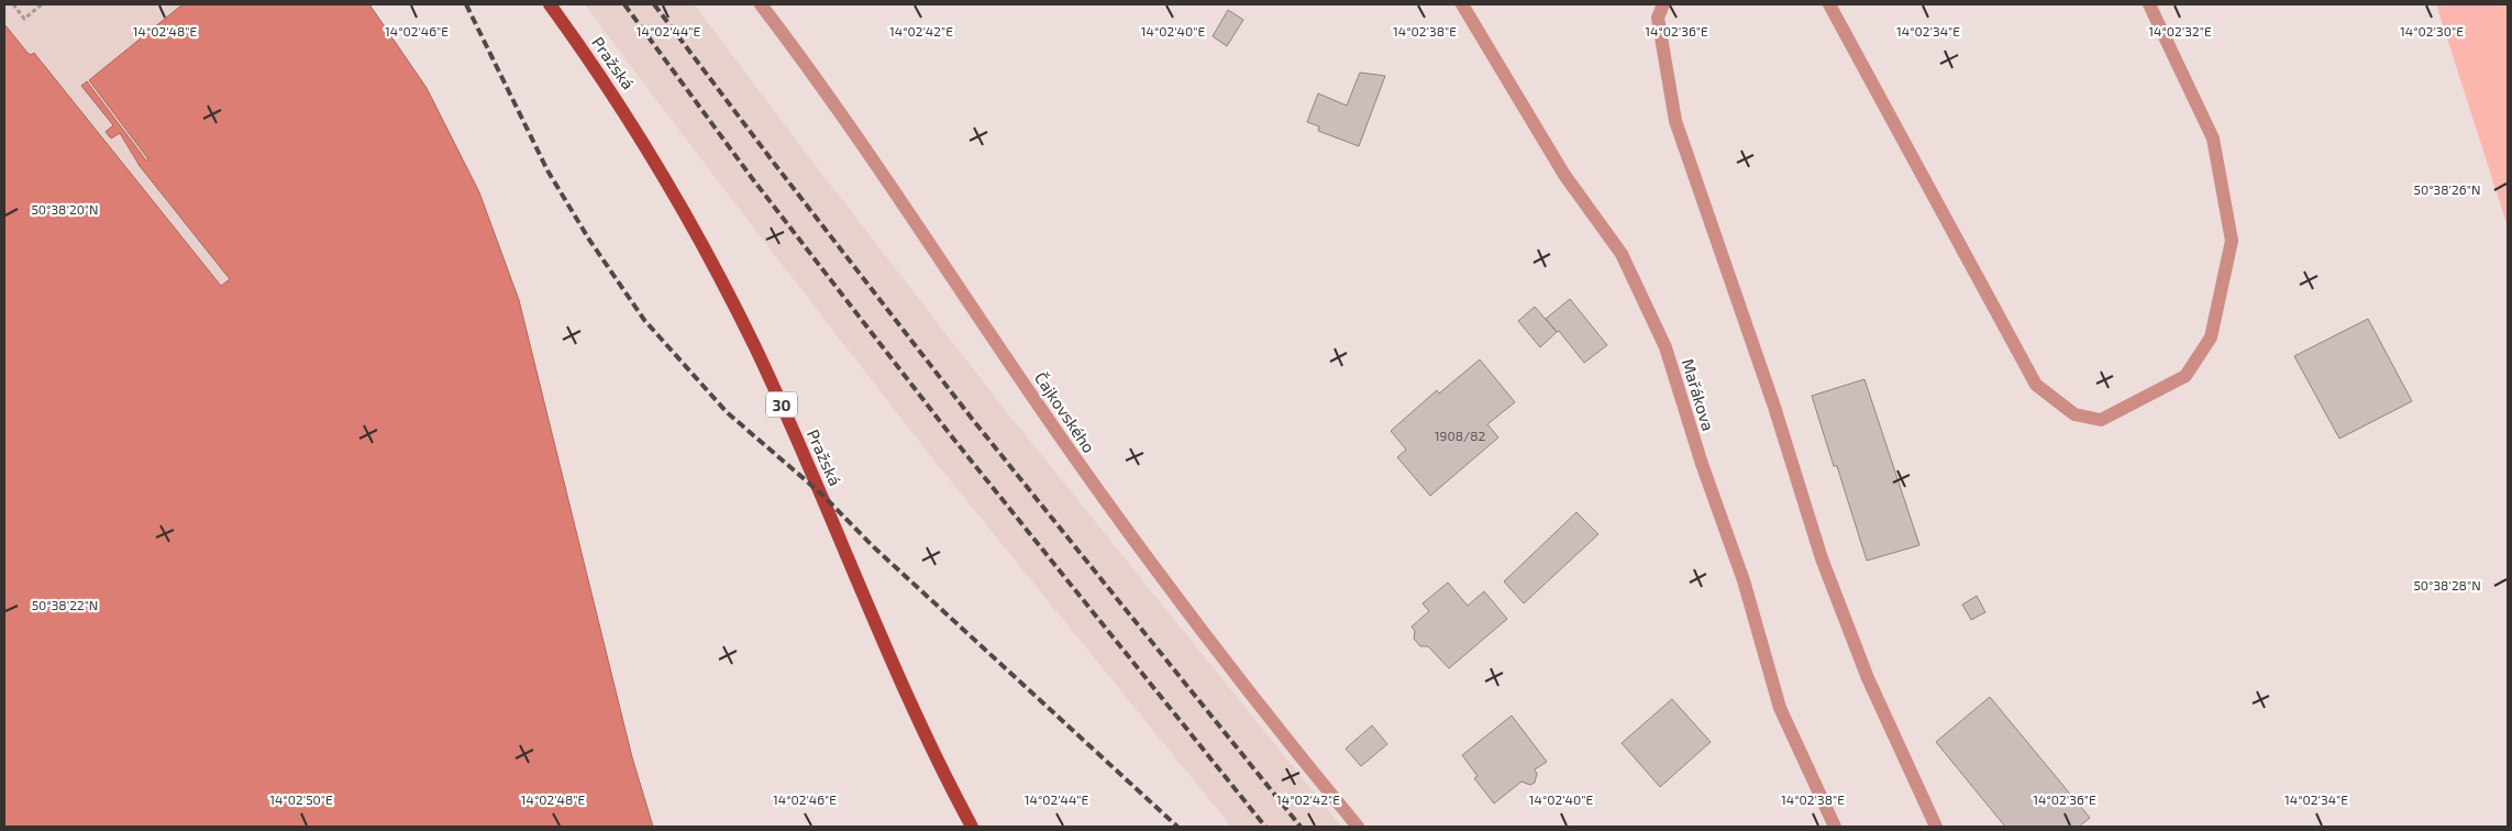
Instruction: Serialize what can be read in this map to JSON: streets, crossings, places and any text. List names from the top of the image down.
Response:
{
  "streets": {
    "main road": ["Pražská", "30"],
    "street": ["Mařákova", "Čajkovského"]
  },
  "house_numbers": ["1908/82"],
  "coordinates": [
    "14°02'46\"E",
    "14°02'44\"E",
    "14°02'40\"E",
    "14°02'30\"E",
    "14°02'48\"E",
    "14°02'42\"E",
    "14°02'38\"E",
    "14°02'36\"E",
    "14°02'34\"E",
    "14°02'32\"E",
    "50°38'26\"N",
    "50°38'20\"N",
    "50°38'28\"N",
    "50°38'22\"N",
    "14°02'50\"E"
  ]
}
